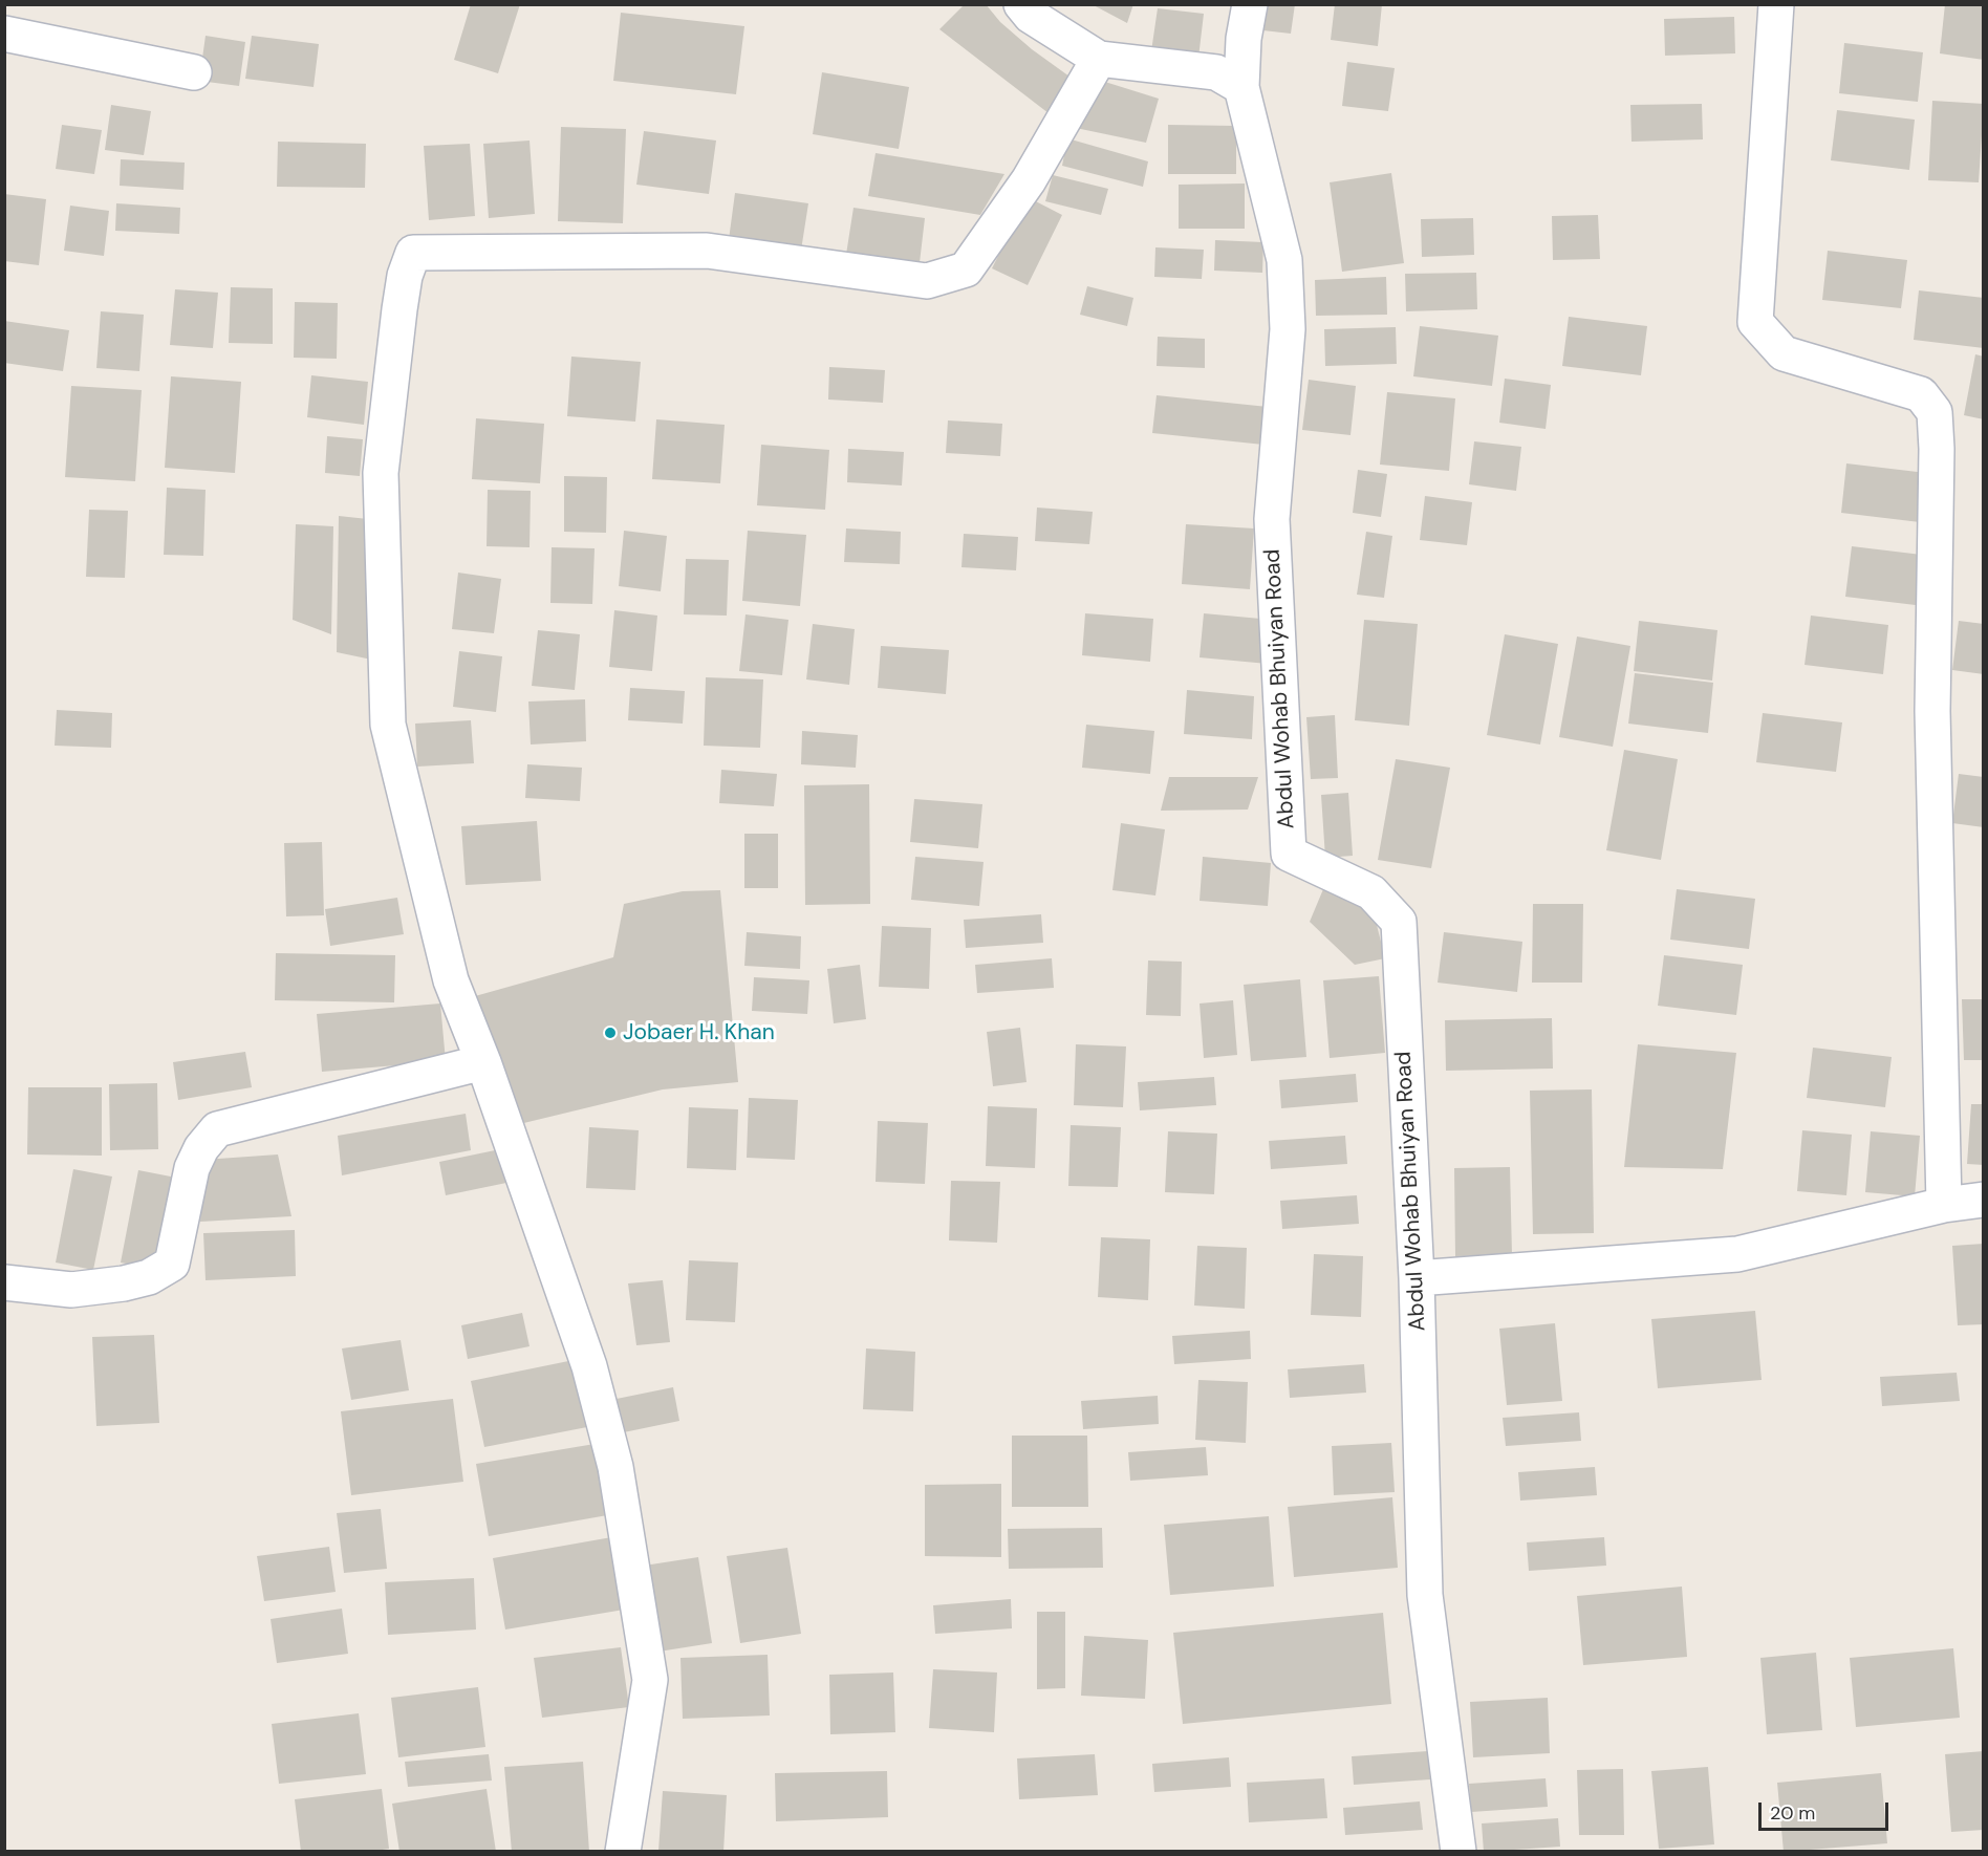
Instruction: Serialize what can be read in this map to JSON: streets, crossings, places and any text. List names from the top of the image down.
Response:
{
  "streets": {
    "street": ["Abdul Wohab Bhuiyan Road"]
  },
  "places": ["Jobaer H. Khan"],
  "scale_bar": "20 m"
}
